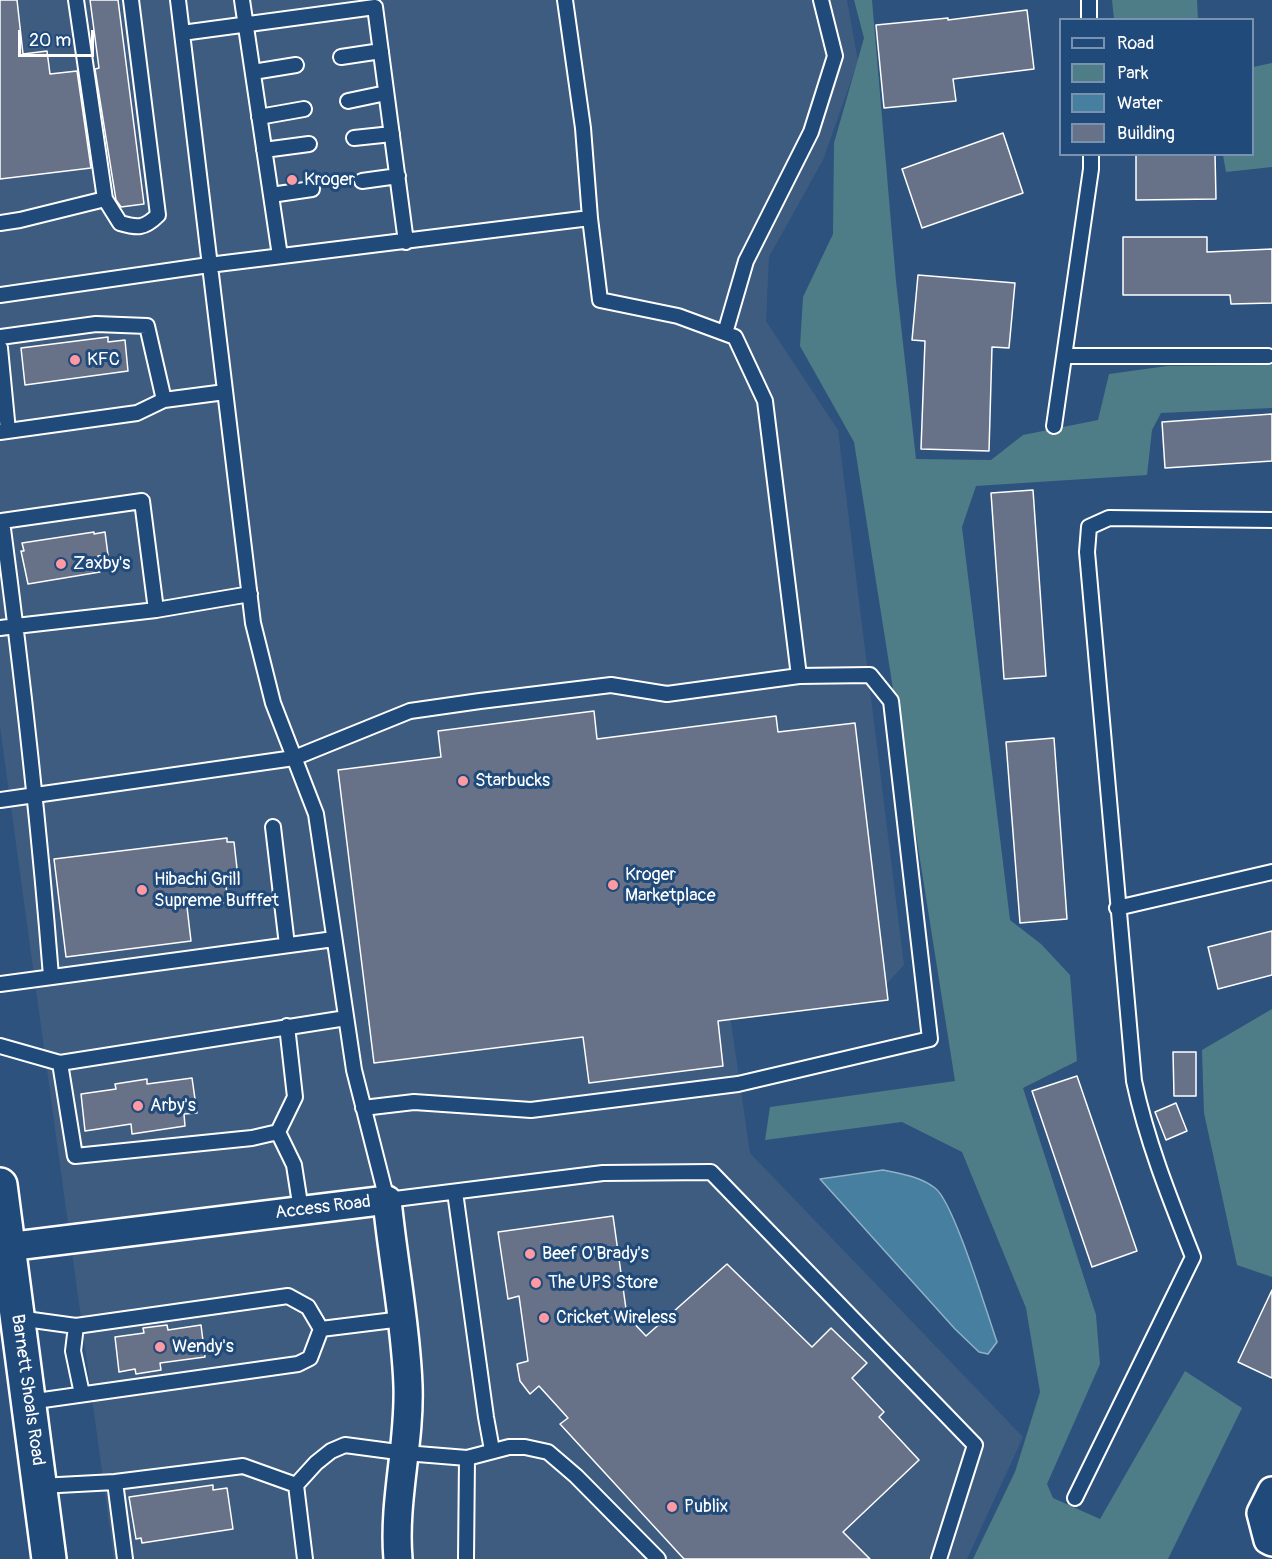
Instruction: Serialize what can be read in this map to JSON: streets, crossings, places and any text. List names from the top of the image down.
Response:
{
  "streets": {
    "main road": ["Barnett Shoals Road"],
    "street": ["Access Road"]
  },
  "crossings": [
    ["Access Road", "Barnett Shoals Road"]
  ],
  "places": [
    "Kroger",
    "KFC",
    "Zaxby's",
    "Starbucks",
    "Kroger Marketplace",
    "Hibachi Grill Supreme Bufffet",
    "Arby's",
    "Beef O'Brady's",
    "The UPS Store",
    "Cricket Wireless",
    "Wendy's",
    "Publix"
  ],
  "legend": [
    "Road",
    "Park",
    "Water",
    "Building"
  ],
  "scale_bar": "20 m"
}
